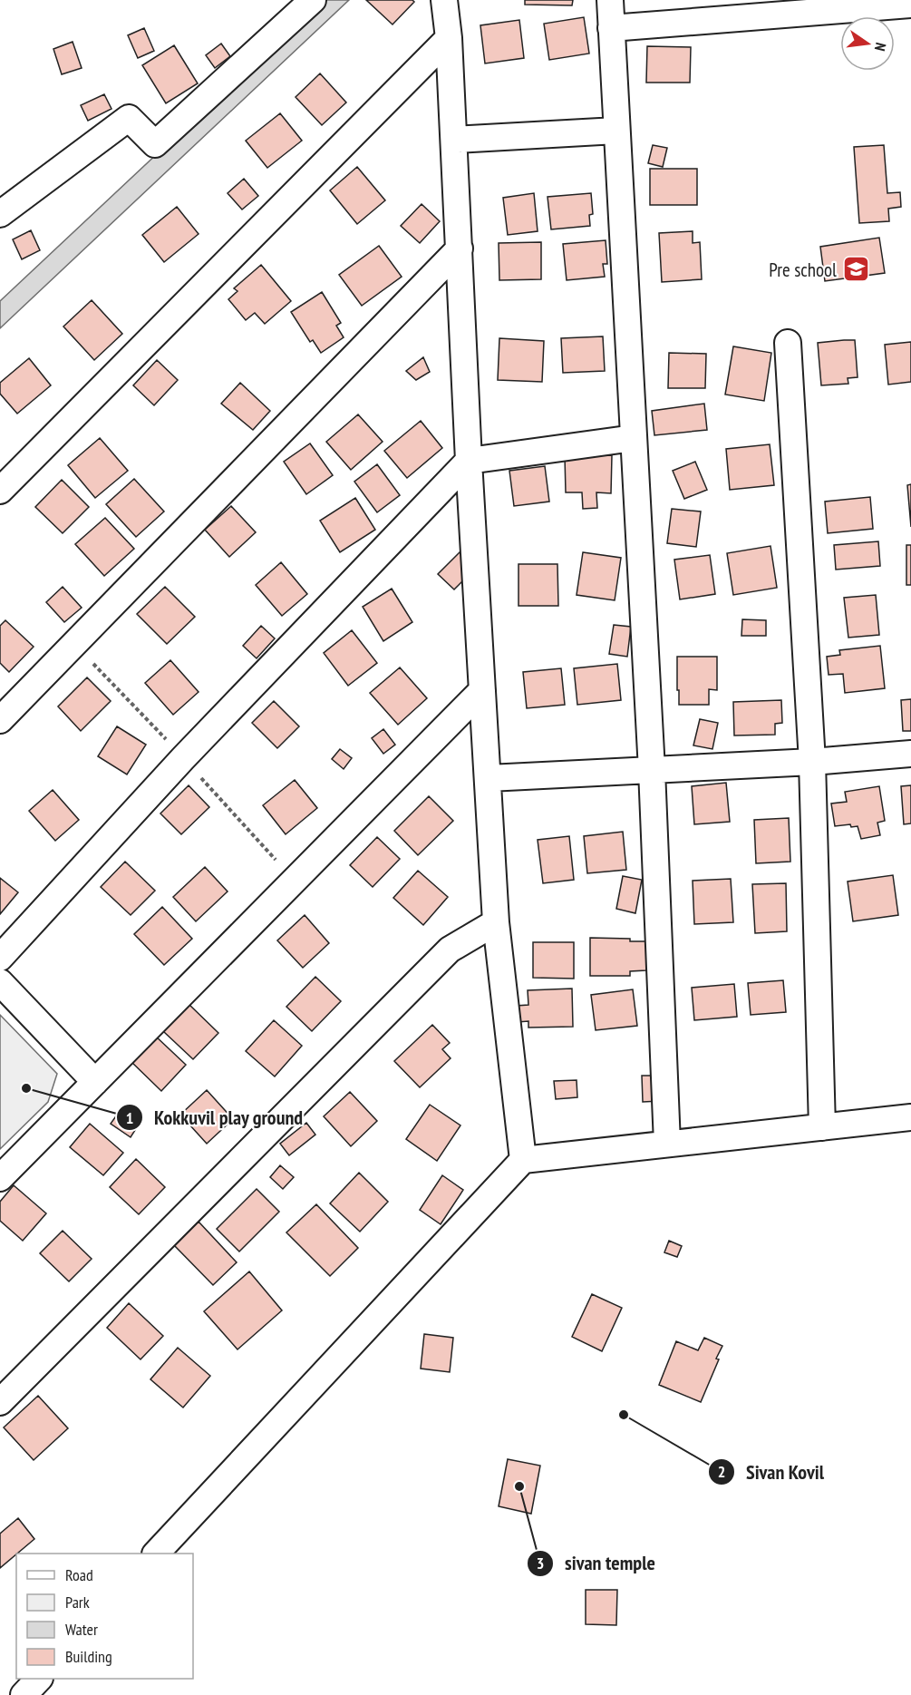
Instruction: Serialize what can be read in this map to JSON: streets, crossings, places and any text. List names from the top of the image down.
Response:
{
  "places": {
    "school or university": ["Pre school"],
    "other": ["Kokkuvil play ground", "Sivan Kovil", "sivan temple"]
  },
  "legend": [
    "Road",
    "Park",
    "Water",
    "Building"
  ],
  "north": "right"
}
